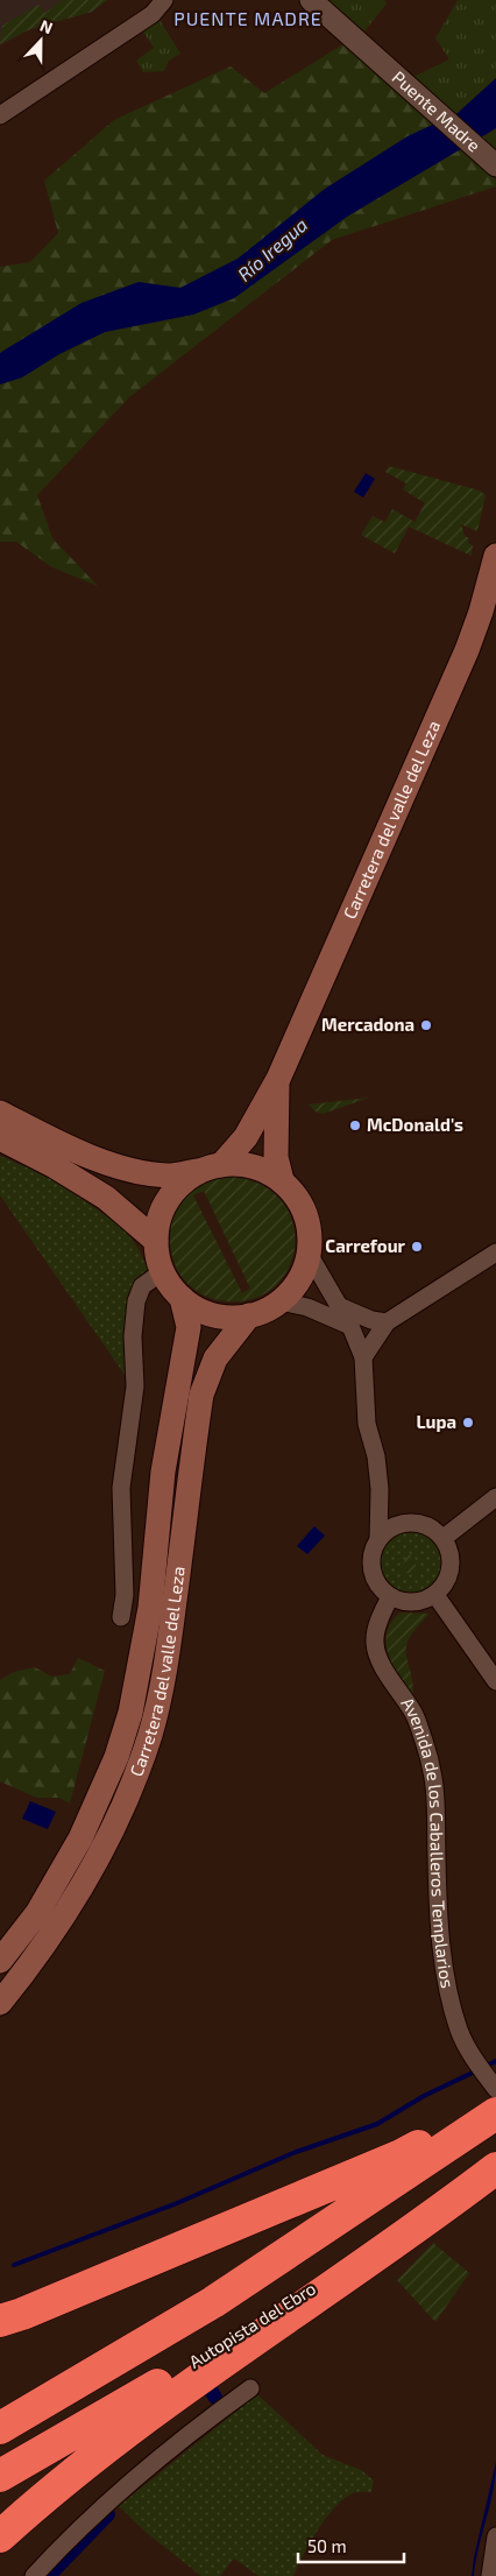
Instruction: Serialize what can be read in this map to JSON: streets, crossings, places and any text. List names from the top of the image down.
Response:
{
  "streets": {
    "highway": ["Autopista del Ebro"],
    "main road": ["Carretera del valle del Leza"],
    "street": ["Puente Madre", "Avenida de los Caballeros Templarios"]
  },
  "districts": ["PUENTE MADRE"],
  "water": ["Río Iregua"],
  "places": [
    "Mercadona",
    "McDonald's",
    "Carrefour",
    "Lupa"
  ],
  "scale_bar": "50 m",
  "north": "top"
}
